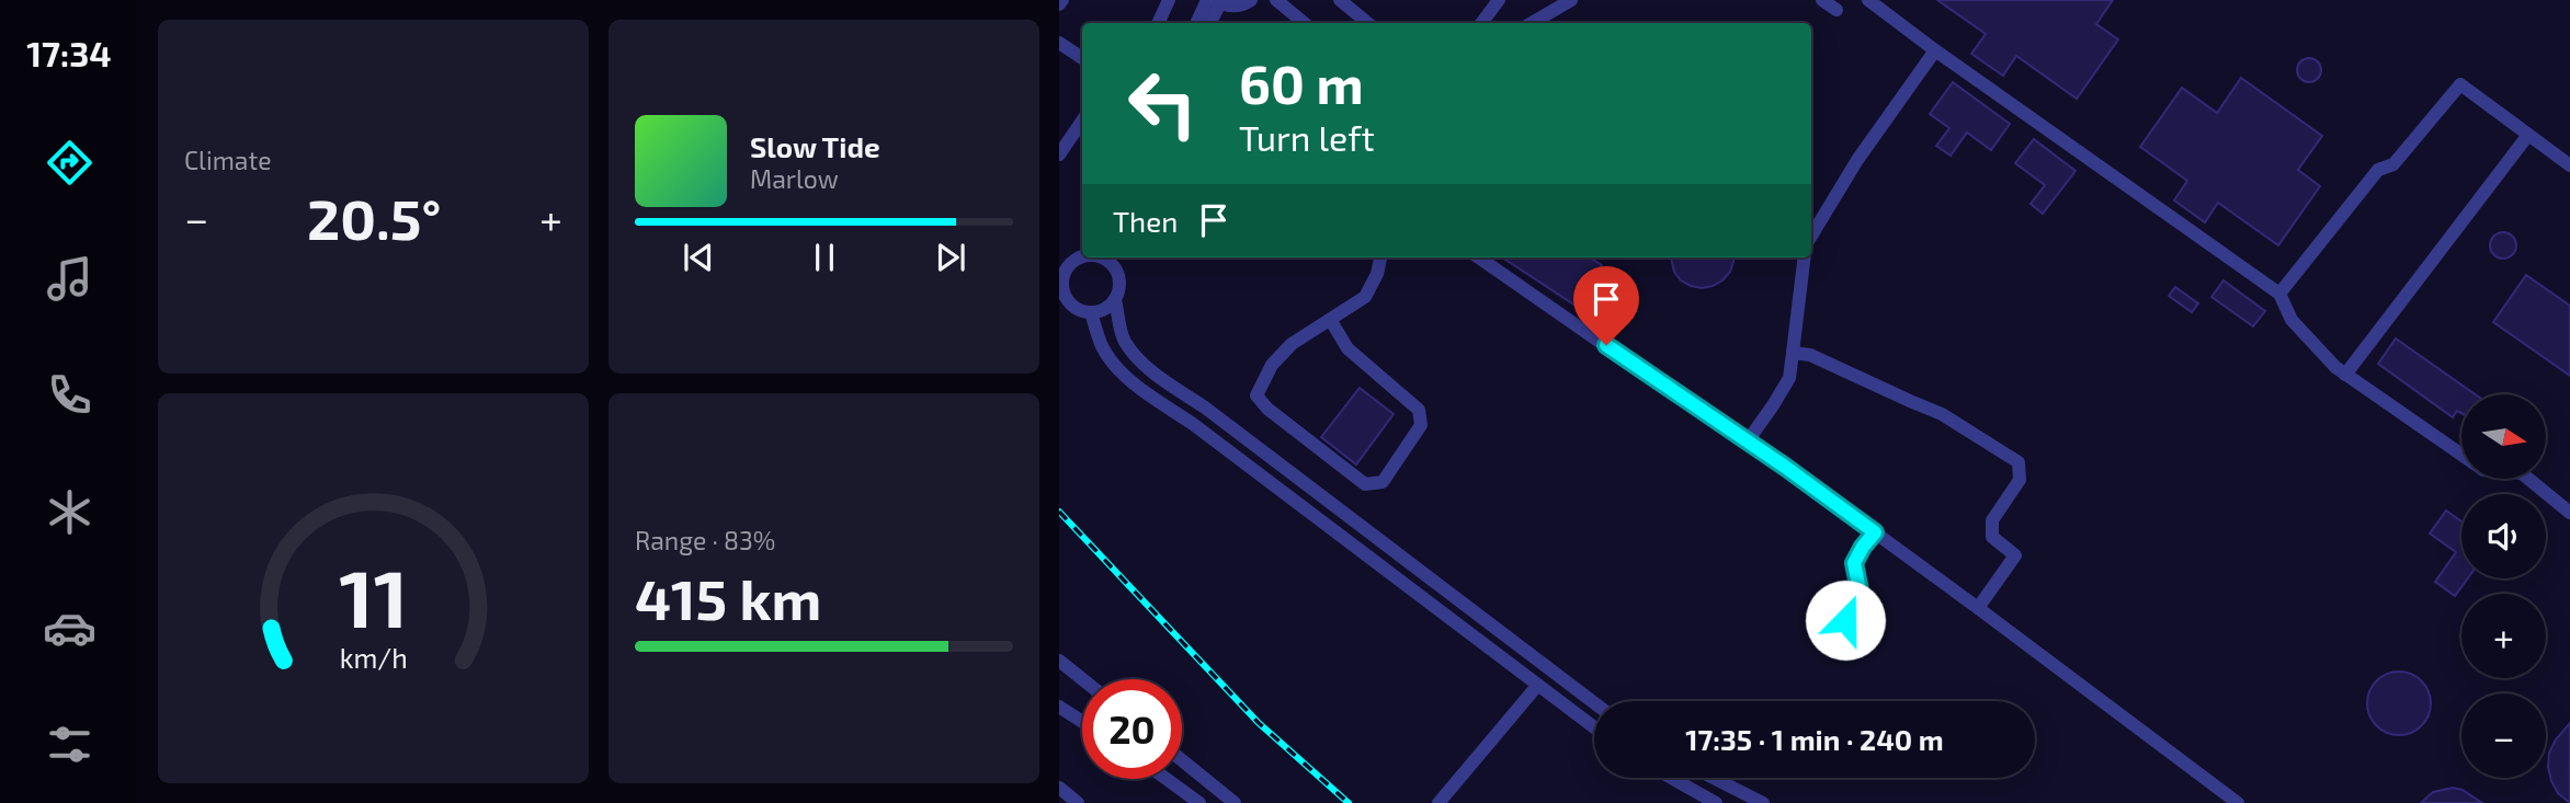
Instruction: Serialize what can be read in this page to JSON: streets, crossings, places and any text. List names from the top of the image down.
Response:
{
  "north": "right",
  "page": {
    "tabs": "17:34",
    "tile": [
      "Climate",
      ["Range · 83%", "415 km"]
    ],
    "turn": ["60 m", "Turn left"],
    "song": ["Slow Tide", "Marlow"],
    "then": "Then",
    "heat": ["−", "20.5°", "+"],
    "map_buttons": ["+", "−"],
    "limit": "20",
    "trip": "17:35 · 1 min · 240 m",
    "gauge": ["11", "km/h"]
  }
}
